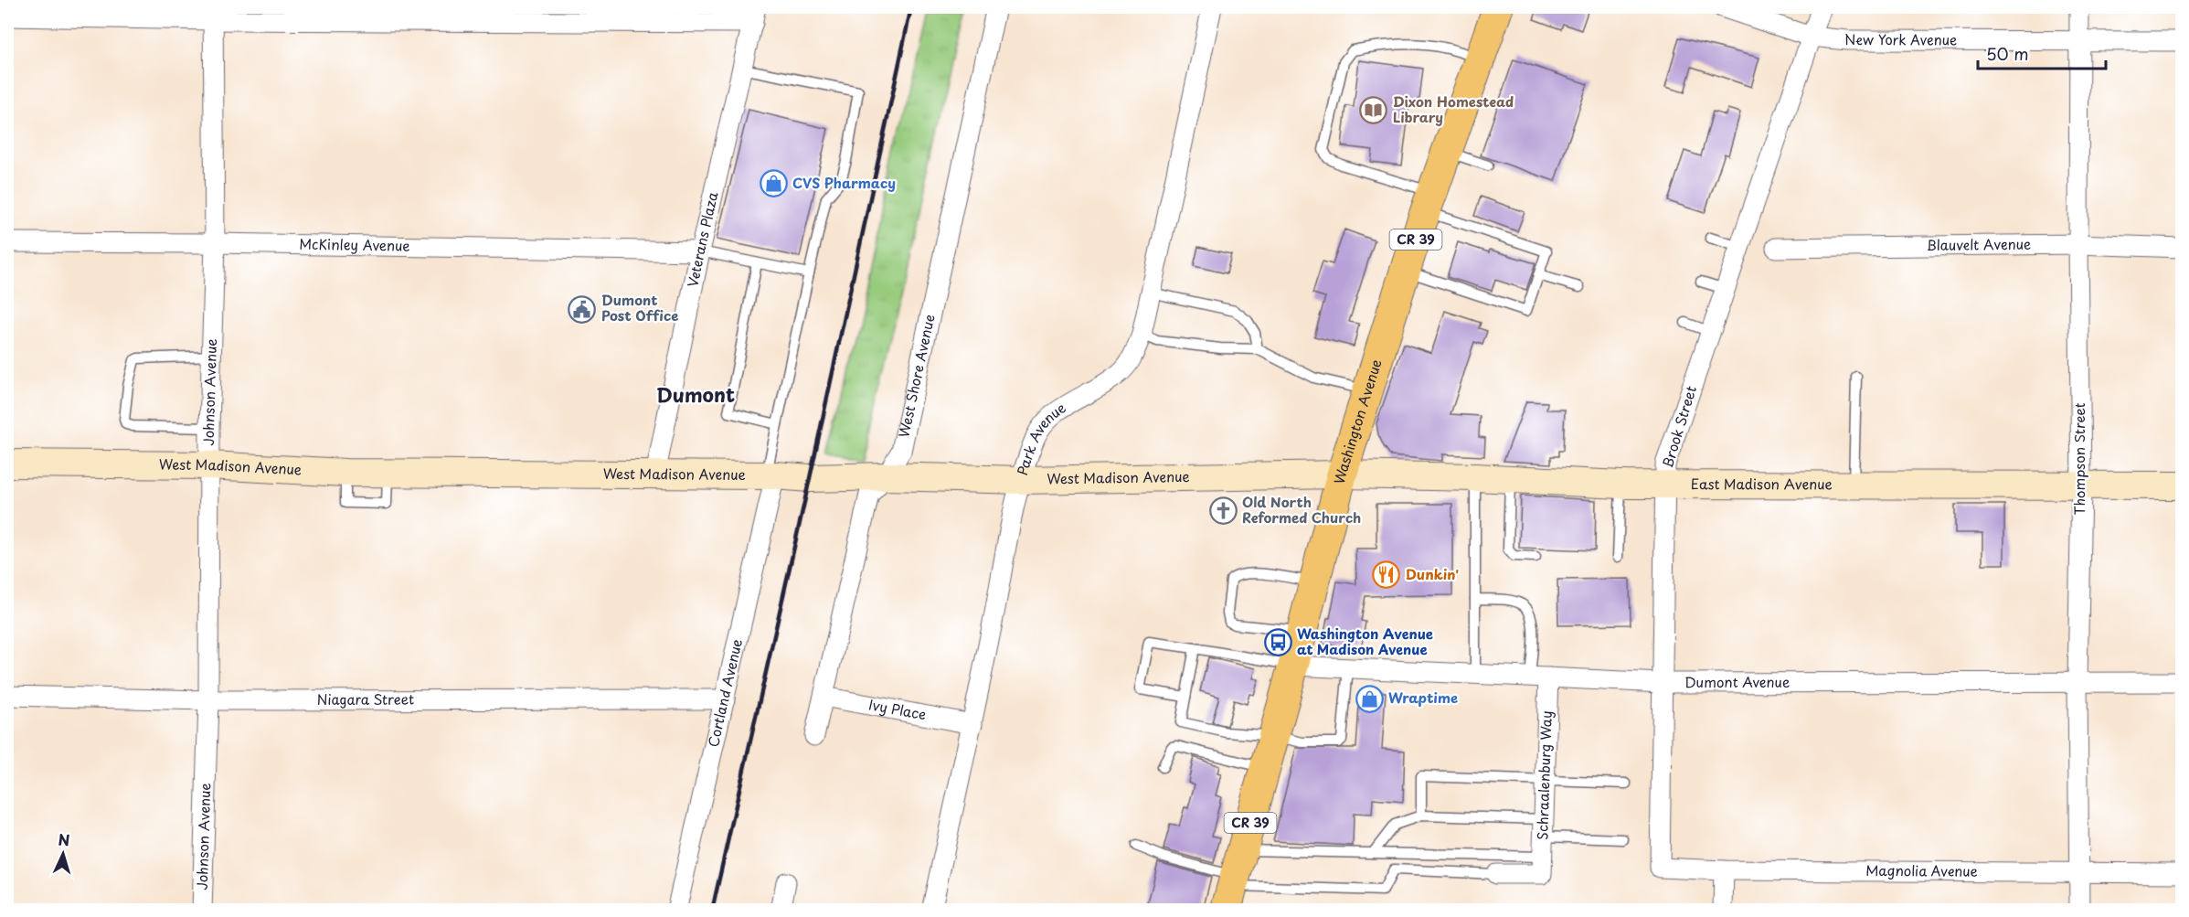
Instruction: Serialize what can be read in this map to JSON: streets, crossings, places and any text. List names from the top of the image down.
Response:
{
  "streets": {
    "main road": [
      "CR 39",
      "Washington Avenue",
      "West Madison Avenue",
      "East Madison Avenue"
    ],
    "street": [
      "New York Avenue",
      "Veterans Plaza",
      "McKinley Avenue",
      "Blauvelt Avenue",
      "West Shore Avenue",
      "Johnson Avenue",
      "Brook Street",
      "Park Avenue",
      "Thompson Street",
      "Dumont Avenue",
      "Cortland Avenue",
      "Niagara Street",
      "Ivy Place",
      "Schraalenburg Way",
      "Magnolia Avenue"
    ]
  },
  "crossings": [
    ["New York Avenue", "Brook Street"],
    ["New York Avenue", "Thompson Street"],
    ["Veterans Plaza", "McKinley Avenue"],
    ["Veterans Plaza", "West Madison Avenue"],
    ["McKinley Avenue", "Johnson Avenue"],
    ["Blauvelt Avenue", "Thompson Street"],
    ["West Shore Avenue", "West Madison Avenue"],
    ["West Shore Avenue", "Ivy Place"],
    ["Johnson Avenue", "West Madison Avenue"],
    ["Johnson Avenue", "Niagara Street"],
    ["Washington Avenue", "West Madison Avenue"],
    ["Washington Avenue", "East Madison Avenue"],
    ["Washington Avenue", "Dumont Avenue"],
    ["Brook Street", "East Madison Avenue"],
    ["Brook Street", "Dumont Avenue"],
    ["Brook Street", "Magnolia Avenue"],
    ["Park Avenue", "West Madison Avenue"],
    ["Park Avenue", "Ivy Place"],
    ["Thompson Street", "East Madison Avenue"],
    ["Thompson Street", "Dumont Avenue"],
    ["Thompson Street", "Magnolia Avenue"],
    ["West Madison Avenue", "East Madison Avenue"],
    ["West Madison Avenue", "Cortland Avenue"],
    ["Dumont Avenue", "Schraalenburg Way"],
    ["Cortland Avenue", "Niagara Street"]
  ],
  "districts": ["Dumont"],
  "places": {
    "library": ["Dixon Homestead Library"],
    "shop": ["CVS Pharmacy", "Wraptime"],
    "public building": ["Dumont Post Office"],
    "church": ["Old North Reformed Church"],
    "restaurant": ["Dunkin'"],
    "bus stop": ["Washington Avenue at Madison Avenue"]
  },
  "scale_bar": "50 m",
  "north": "top"
}
